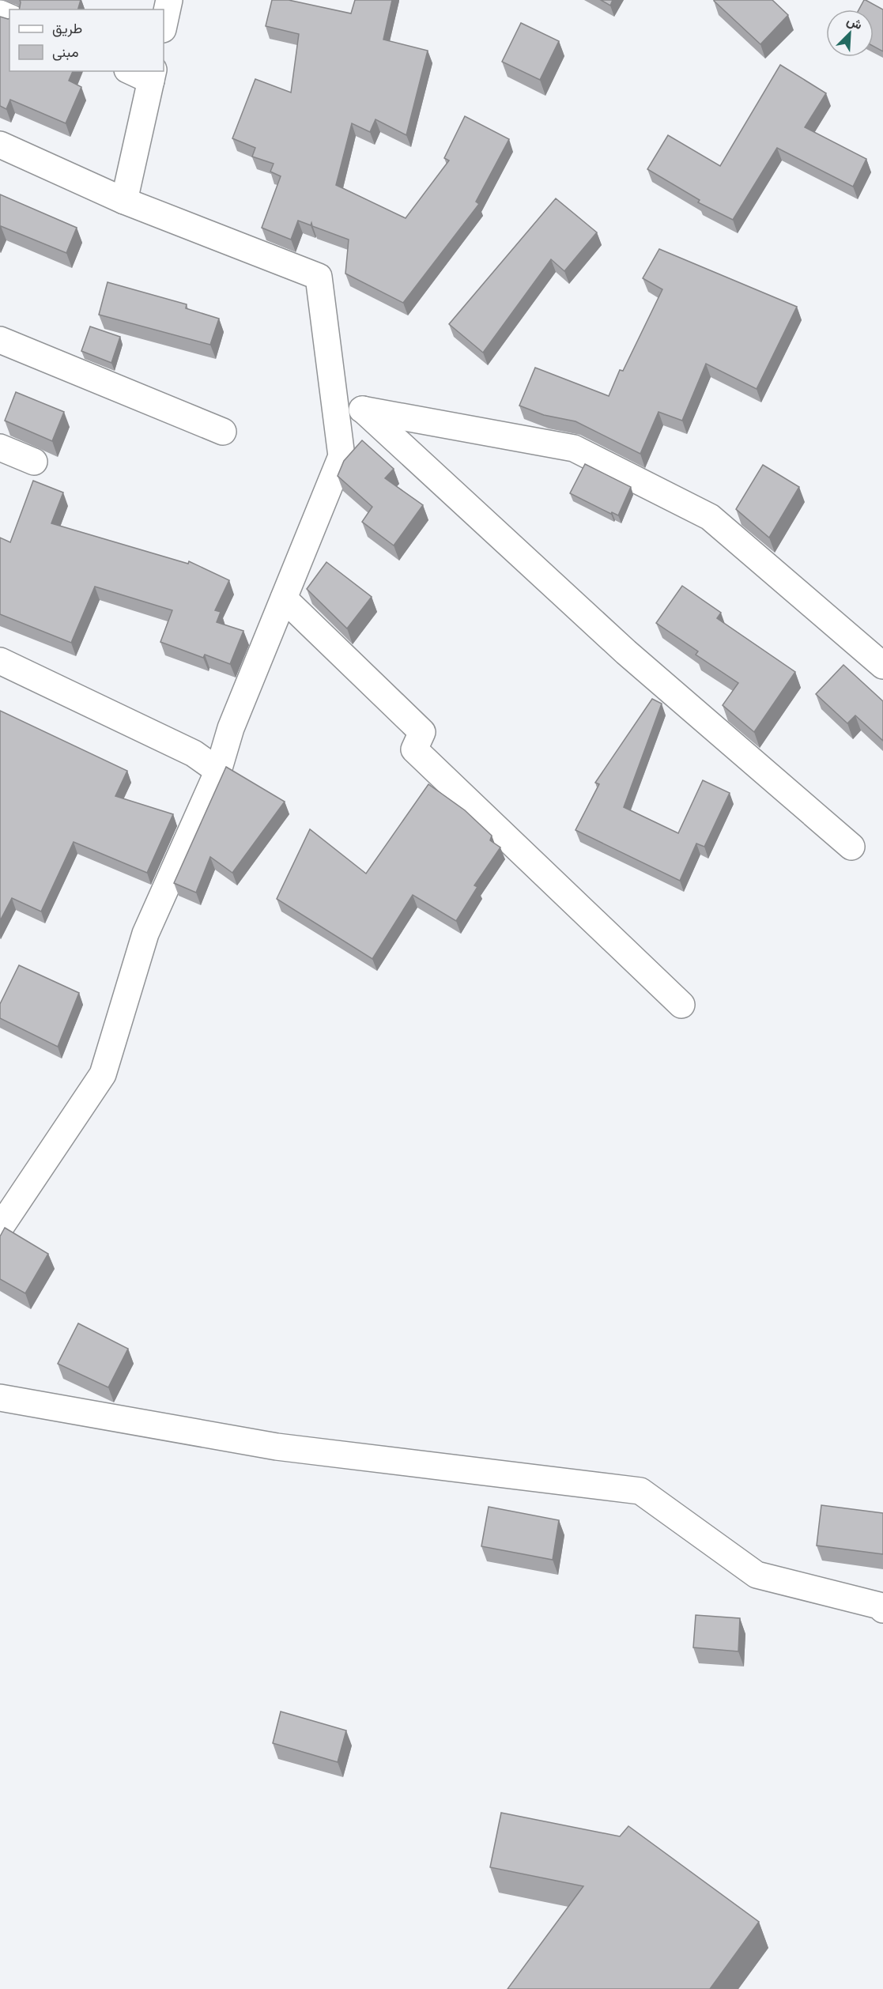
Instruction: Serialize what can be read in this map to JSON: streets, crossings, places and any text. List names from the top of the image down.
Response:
{
  "legend": ["طريق", "مبنى"],
  "north": "top right"
}
